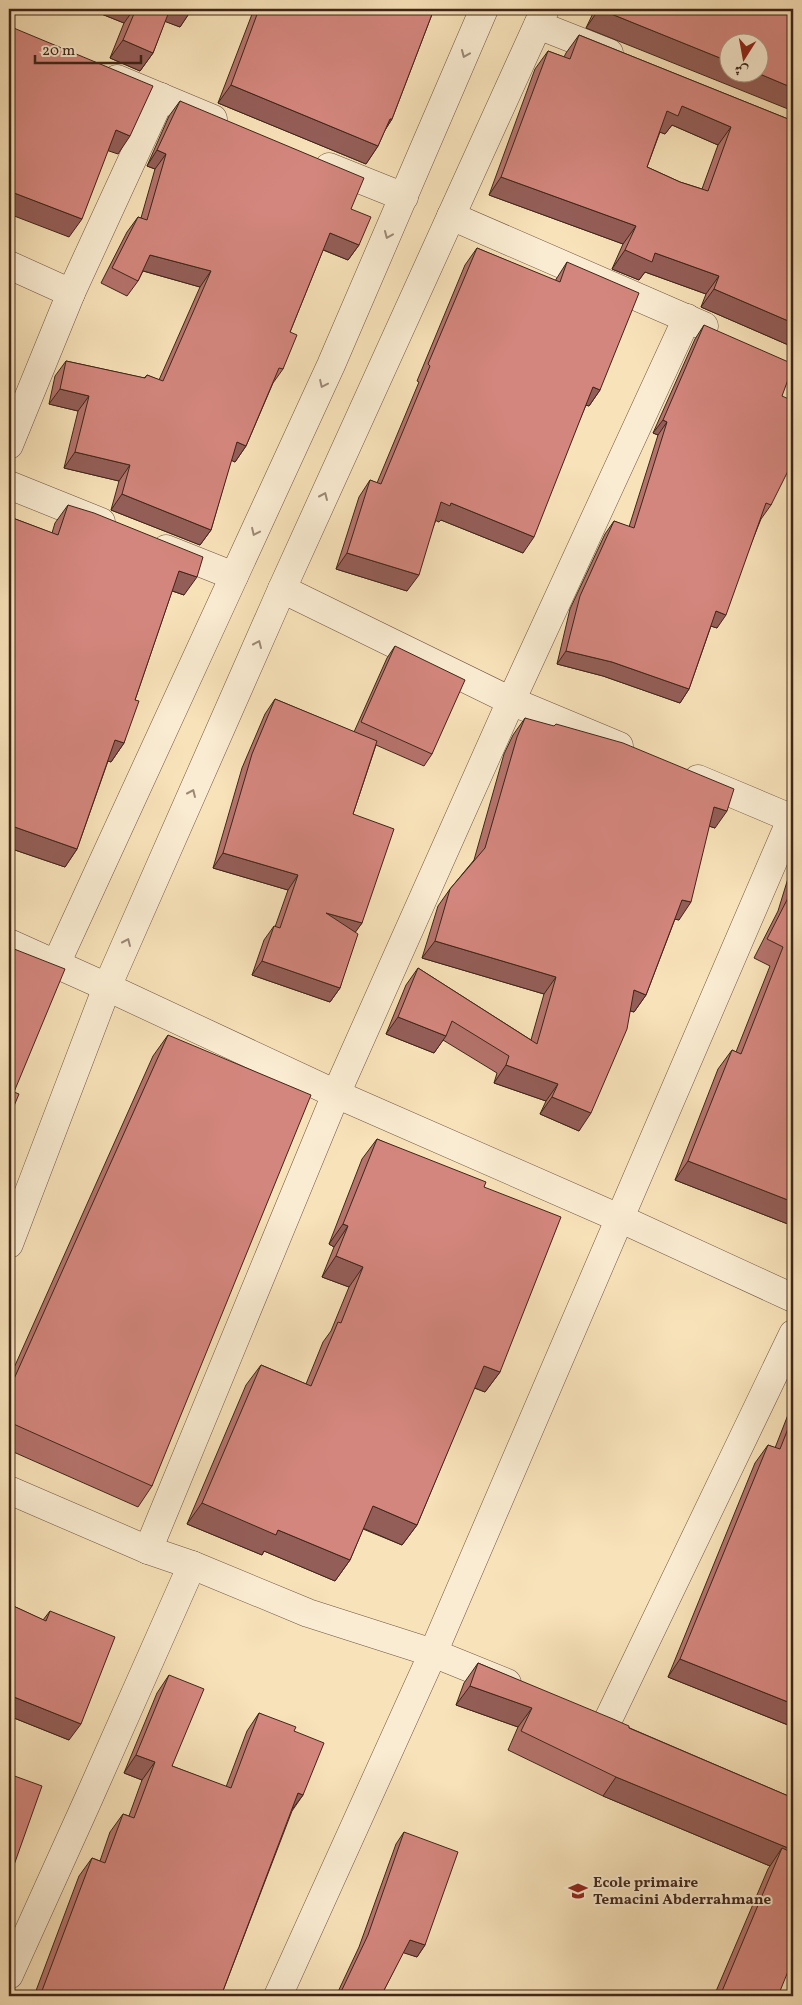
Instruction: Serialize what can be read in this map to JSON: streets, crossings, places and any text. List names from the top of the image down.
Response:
{
  "places": {
    "school or university": ["Ecole primaire Temacini Abderrahmane"]
  },
  "scale_bar": "20 m",
  "north": "bottom"
}
